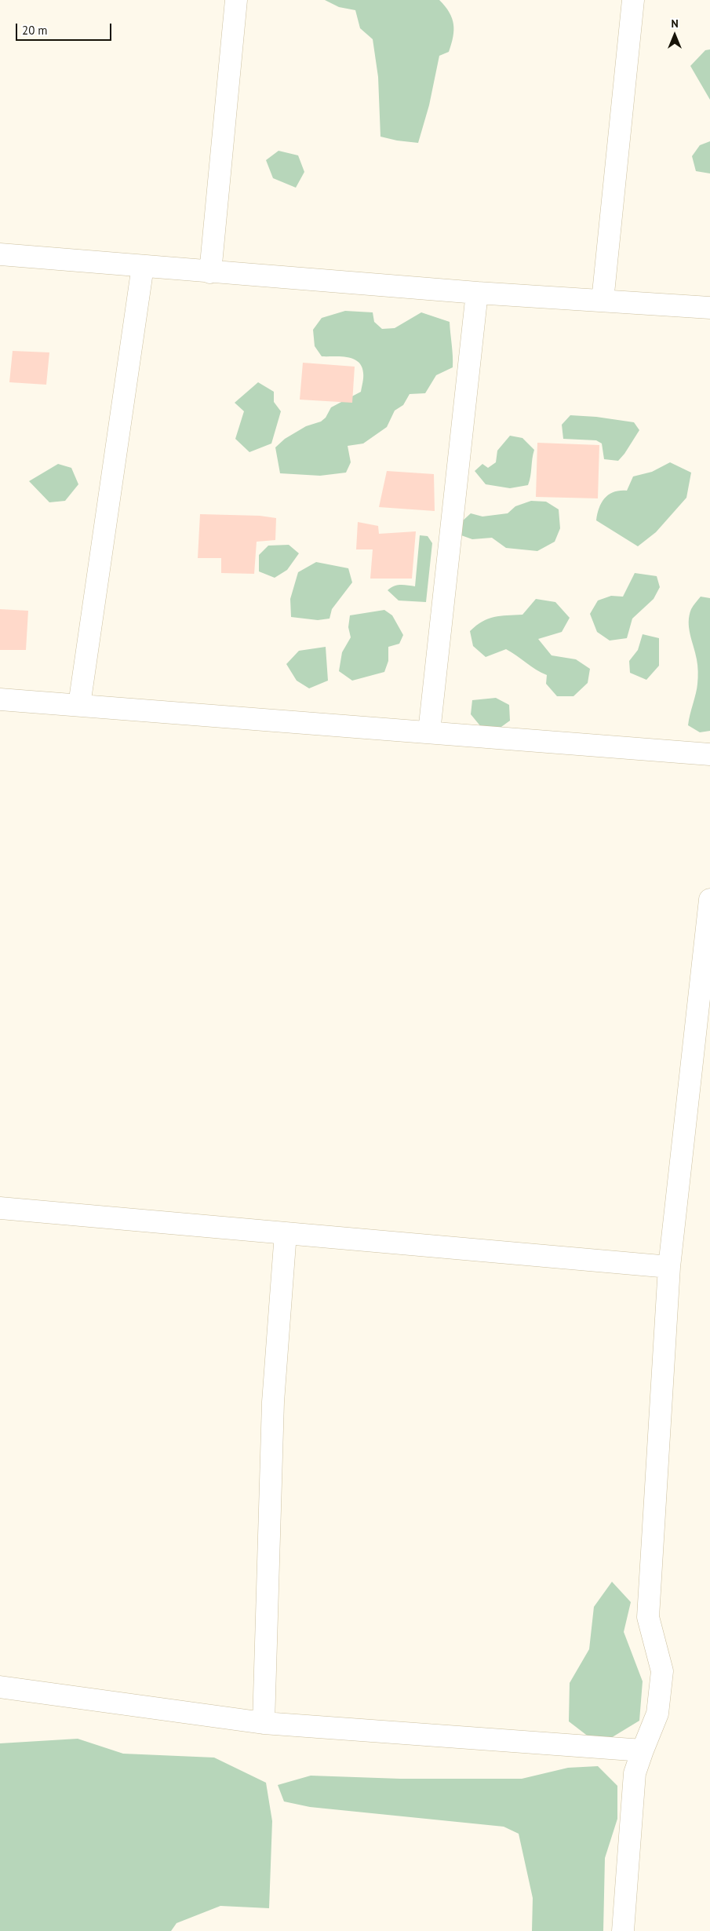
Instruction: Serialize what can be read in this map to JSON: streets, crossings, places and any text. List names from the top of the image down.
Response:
{
  "scale_bar": "20 m",
  "north": "top"
}
